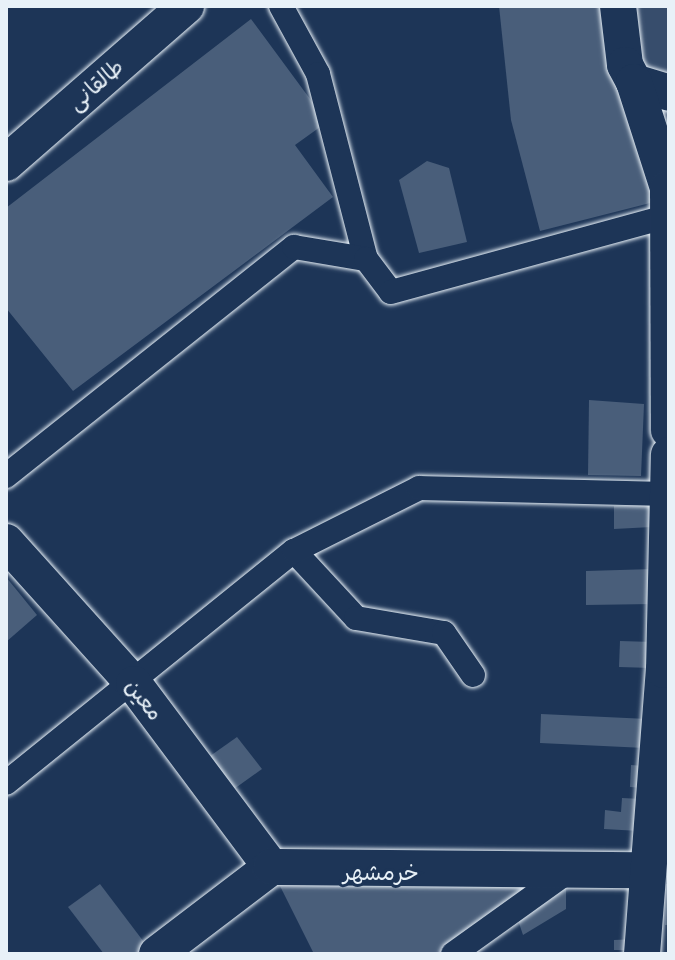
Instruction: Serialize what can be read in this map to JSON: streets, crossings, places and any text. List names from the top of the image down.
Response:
{
  "streets": {
    "street": ["طالقانی", "معین", "خرمشهر"]
  },
  "crossings": [
    ["معین", "خرمشهر"]
  ]
}
